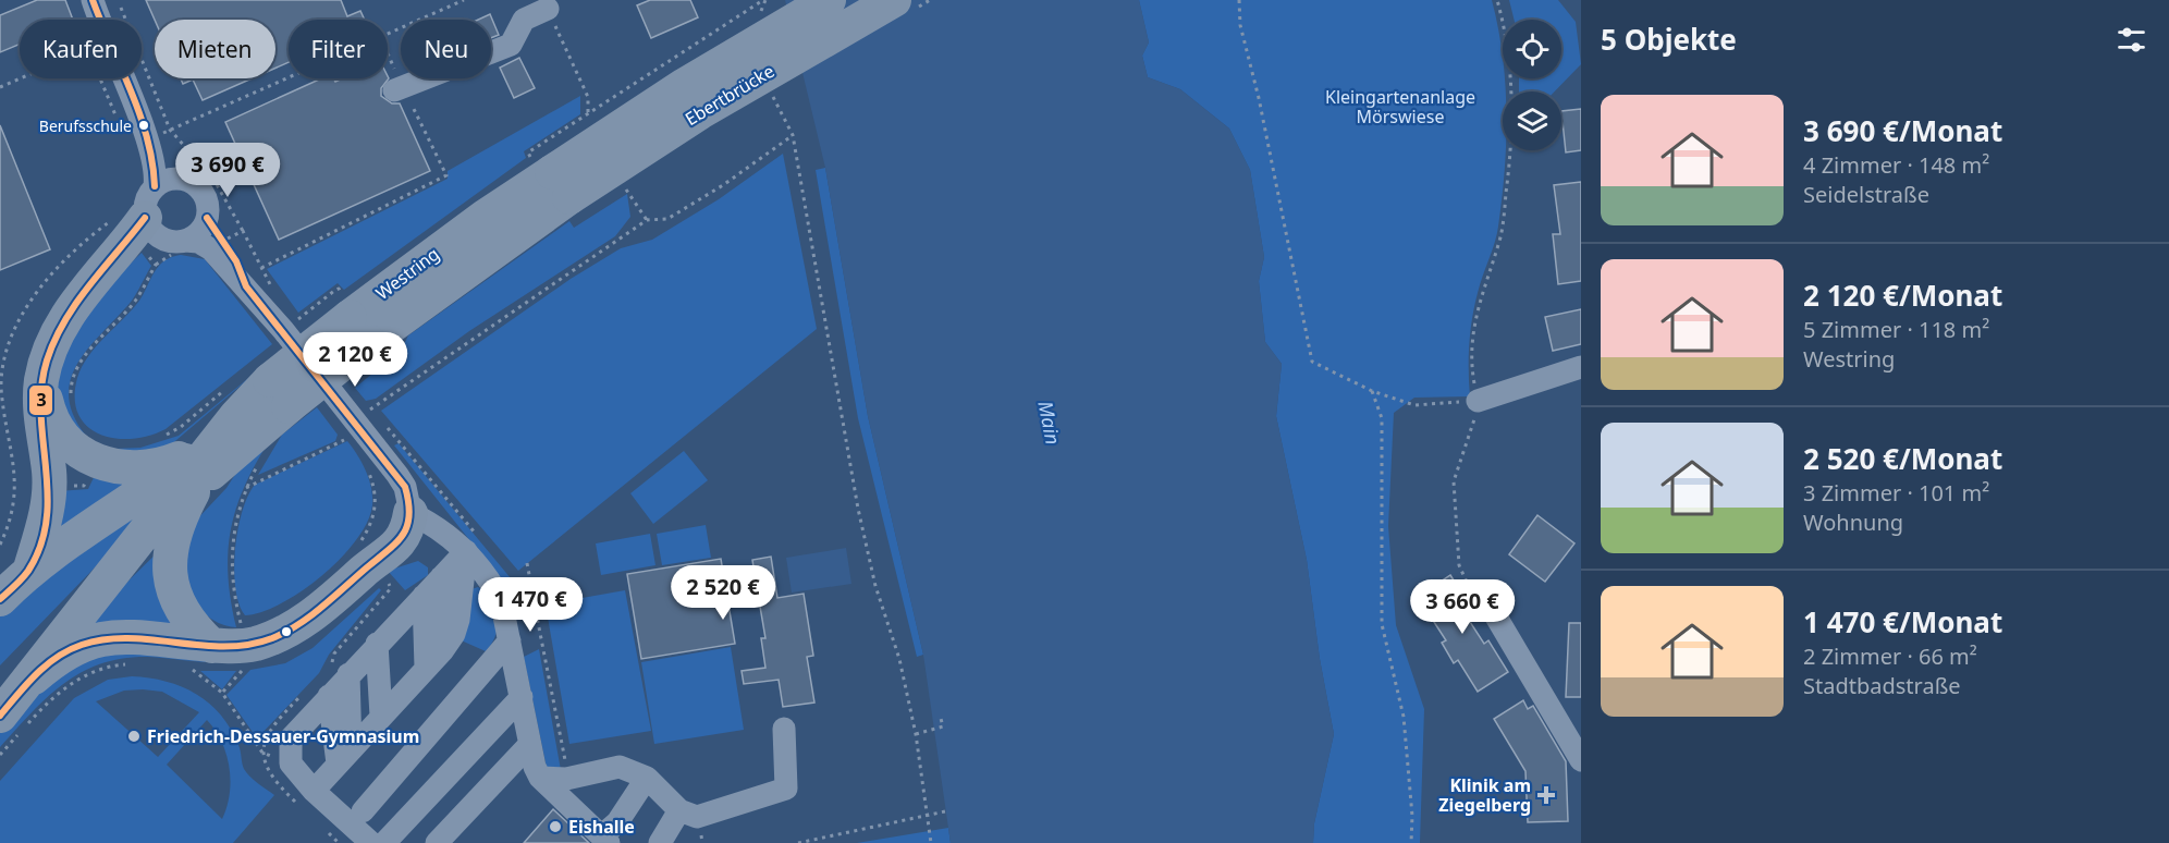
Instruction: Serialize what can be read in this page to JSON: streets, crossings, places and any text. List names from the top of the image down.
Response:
{
  "streets": {
    "highway": ["Ebertbrücke", "Westring"]
  },
  "crossings": [
    ["Ebertbrücke", "Westring"]
  ],
  "water": ["Main"],
  "parks": ["Kleingartenanlage Mörswiese"],
  "places": {
    "other": ["Berufsschule", "Friedrich-Dessauer-Gymnasium", "Eishalle"],
    "health": ["Klinik am Ziegelberg"]
  },
  "lines": ["transit line 3"],
  "page": {
    "heading": "5 Objekte",
    "chip": [
      "Kaufen",
      "Mieten",
      "Filter",
      "Neu"
    ],
    "list": [
      {
        "name": "3 690 €/Monat",
        "note": "4 Zimmer · 148 m² · Seidelstraße"
      },
      {
        "name": "2 120 €/Monat",
        "note": "5 Zimmer · 118 m² · Westring"
      },
      {
        "name": "2 520 €/Monat",
        "note": "3 Zimmer · 101 m² · Wohnung"
      },
      {
        "name": "1 470 €/Monat",
        "note": "2 Zimmer · 66 m² · Stadtbadstraße"
      }
    ],
    "price": [
      "3 690 €",
      "2 120 €",
      "2 520 €",
      "1 470 €",
      "3 660 €"
    ]
  }
}
